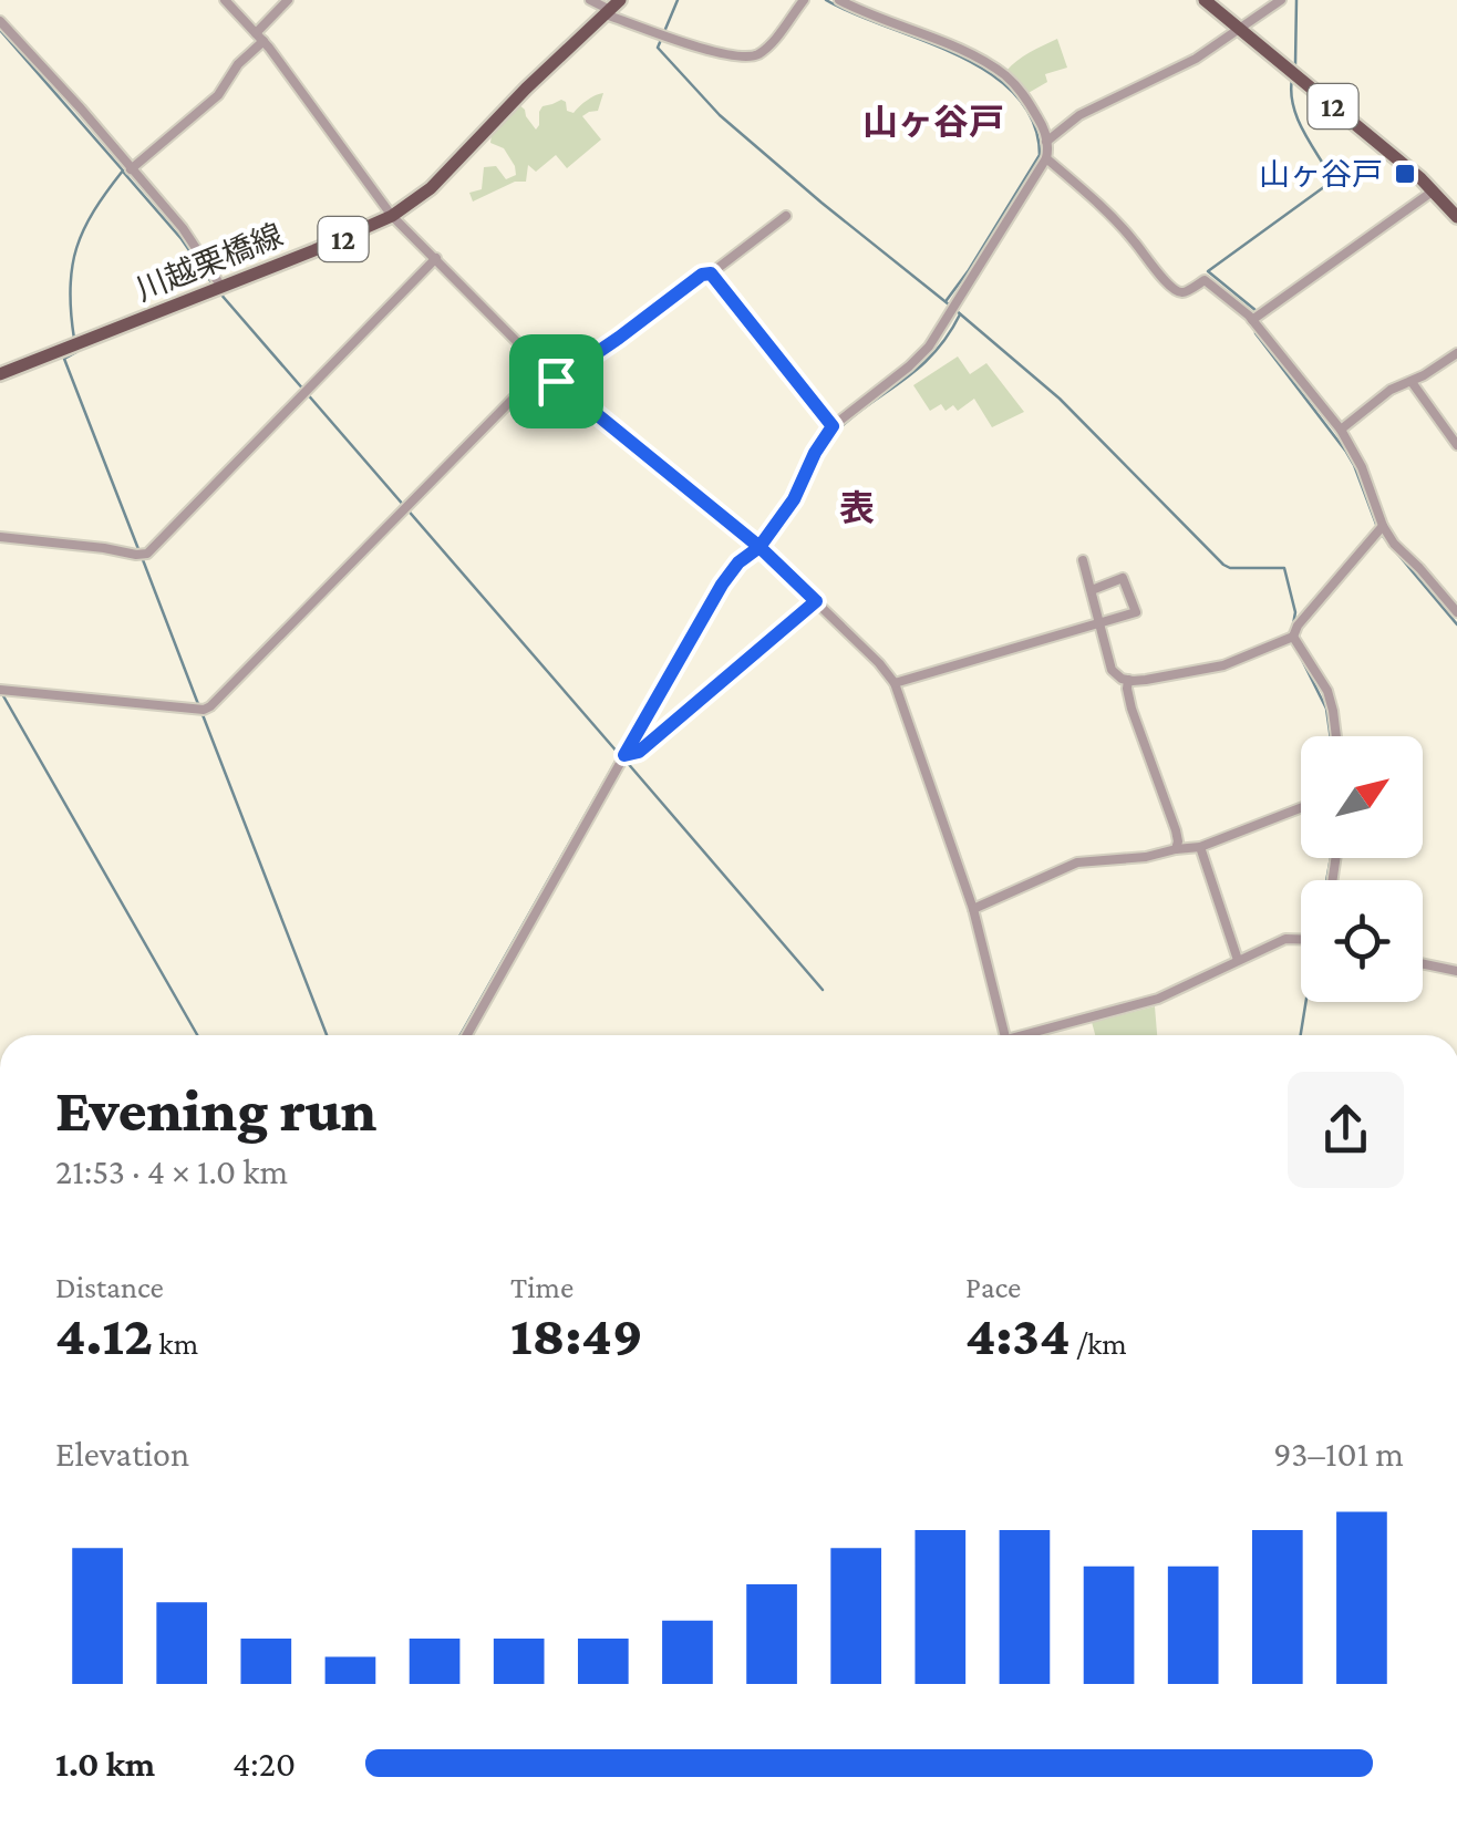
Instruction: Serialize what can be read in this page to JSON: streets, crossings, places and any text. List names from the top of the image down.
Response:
{
  "streets": {
    "main road": ["12", "川越栗橋線"]
  },
  "districts": ["山ヶ谷戸", "表"],
  "places": {
    "transit": ["山ヶ谷戸"]
  },
  "north": "top right",
  "page": {
    "heading": ["Evening run", "21:53 · 4 × 1.0 km"],
    "stats": [
      ["Distance", "4.12 km"],
      ["Time", "18:49"],
      ["Pace", "4:34 /km"]
    ],
    "chart": ["Elevation", "93–101 m"],
    "list": [
      {
        "name": "1.0 km",
        "note": "4:20"
      }
    ]
  }
}
